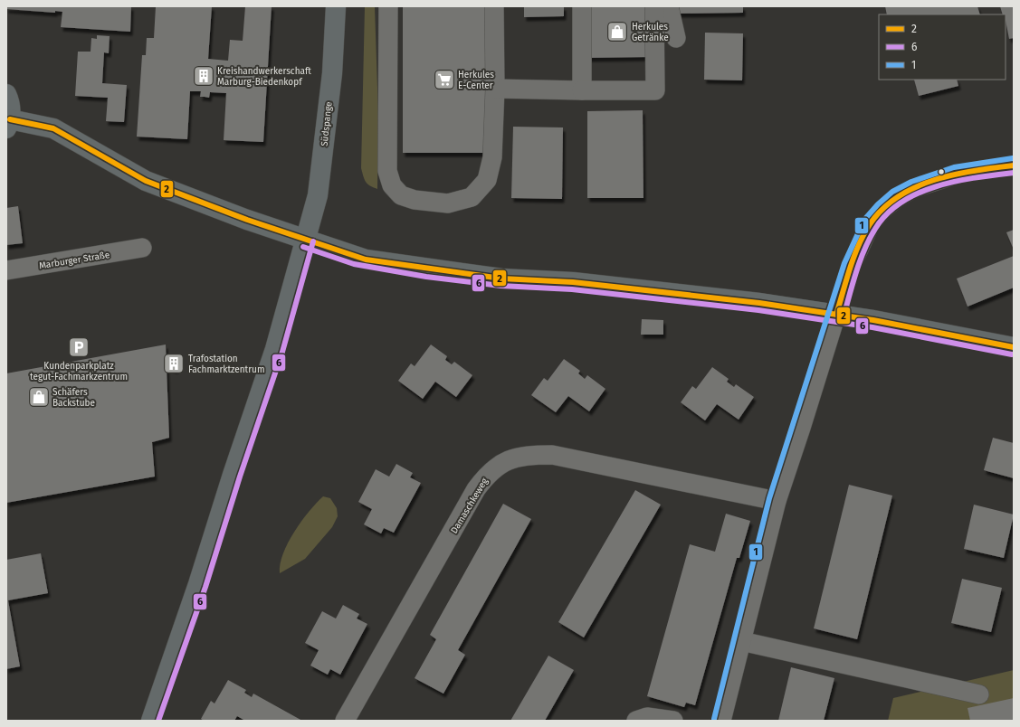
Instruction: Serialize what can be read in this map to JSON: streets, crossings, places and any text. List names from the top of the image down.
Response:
{
  "streets": {
    "main road": ["Südspange"],
    "street": ["Marburger Straße", "Damaschkeweg"]
  },
  "places": {
    "shop": ["Herkules Getränke", "Schäfers Backstube"],
    "building": ["Kreishandwerkerschaft Marburg-Biedenkopf", "Trafostation Fachmarktzentrum"],
    "supermarket": ["Herkules E-Center"],
    "parking": ["Kundenparkplatz tegut-Fachmarkzentrum"]
  },
  "lines": ["transit line 2", "transit line 1", "transit line 6"],
  "legend": ["2", "6", "1"]
}
